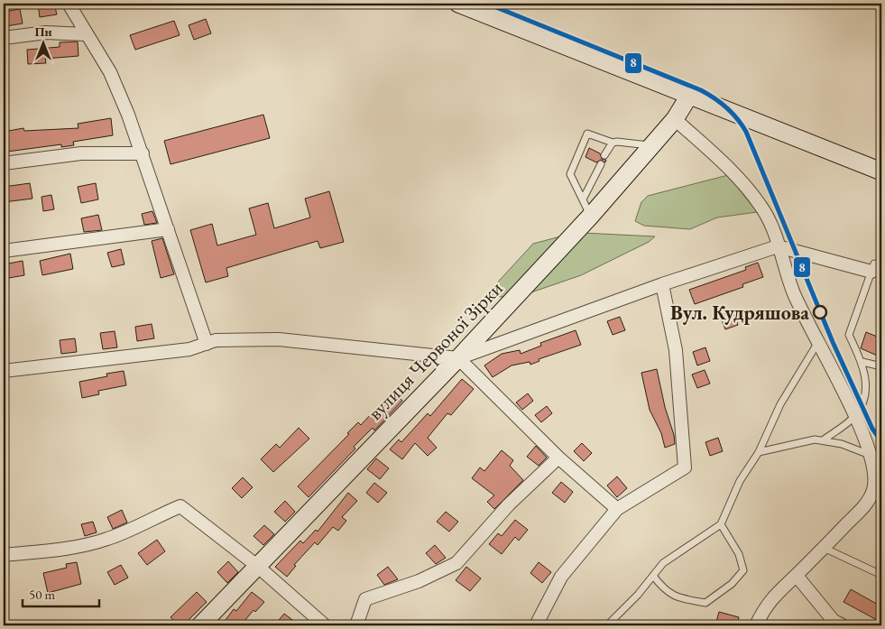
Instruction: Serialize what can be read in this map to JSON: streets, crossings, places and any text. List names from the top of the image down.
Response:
{
  "streets": {
    "street": ["вулиця Червоної Зірки"]
  },
  "places": ["Вул. Кудряшова"],
  "lines": ["transit line 8"],
  "scale_bar": "50 m",
  "north": "top"
}
